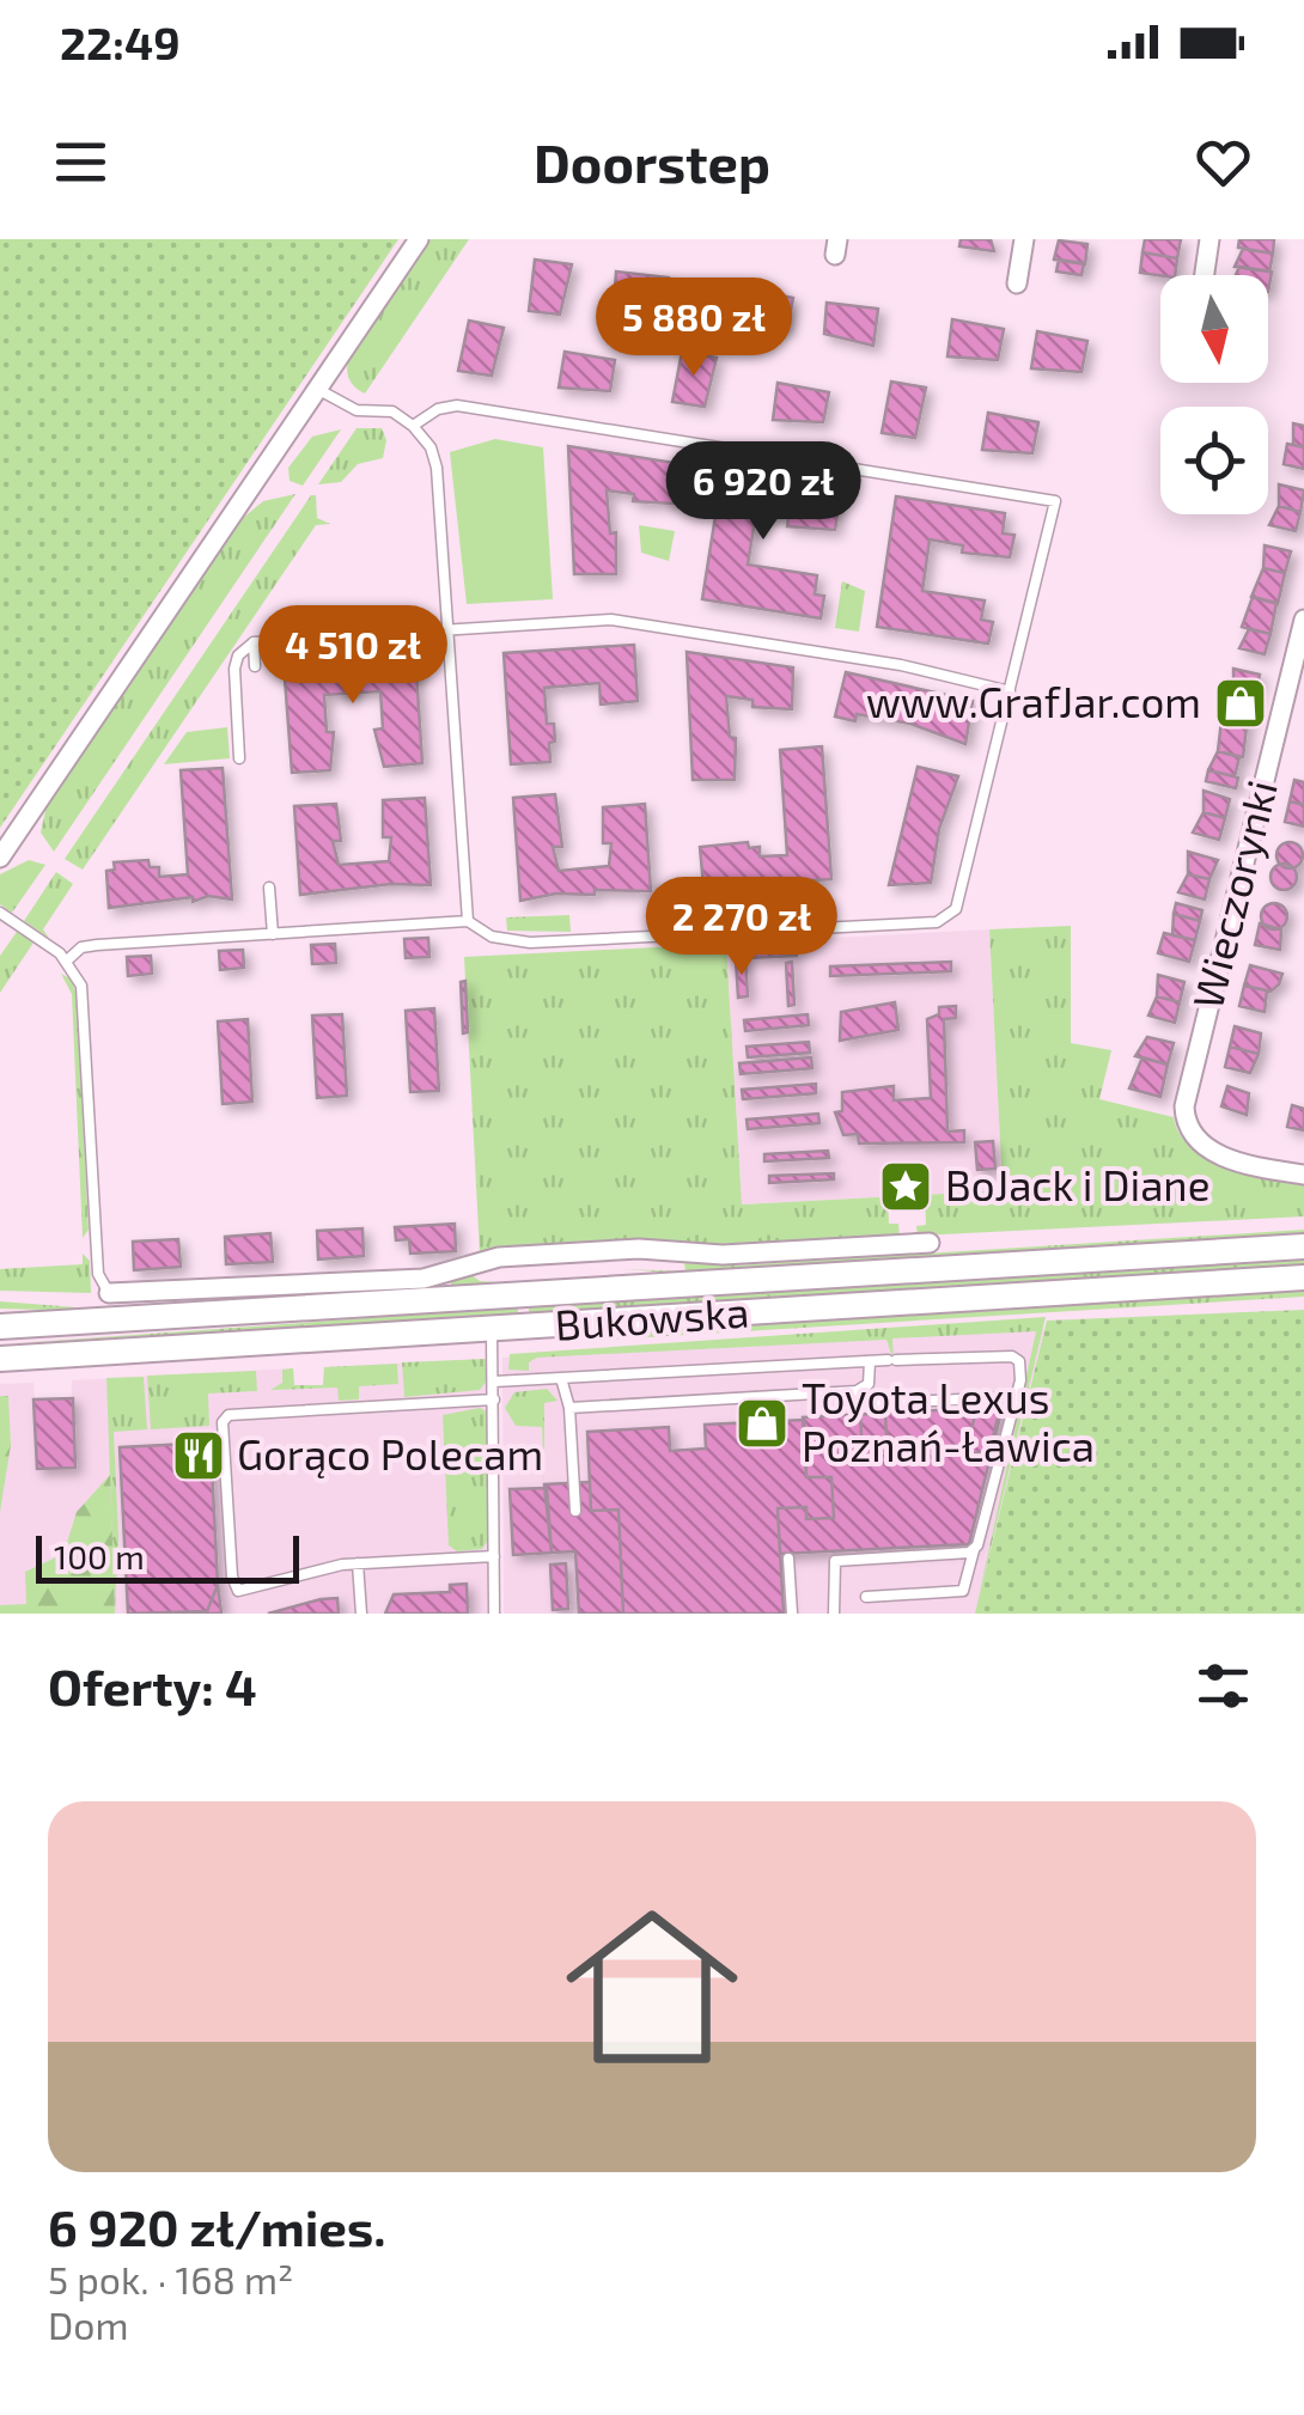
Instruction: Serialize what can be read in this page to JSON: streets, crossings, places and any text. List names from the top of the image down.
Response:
{
  "streets": {
    "main road": ["Bukowska"],
    "street": ["Wieczorynki"]
  },
  "places": {
    "shop": ["www.GrafJar.com", "Toyota Lexus Poznań-Ławica"],
    "place": ["BoJack i Diane"],
    "restaurant": ["Gorąco Polecam"]
  },
  "scale_bar": "100 m",
  "north": "bottom",
  "page": {
    "status": "22:49",
    "header": "Doorstep",
    "price": [
      "5 880 zł",
      "6 920 zł",
      "4 510 zł",
      "2 270 zł"
    ],
    "scale": "100 m",
    "heading": "Oferty: 4",
    "list": [
      {
        "name": "6 920 zł/mies.",
        "note": "5 pok. · 168 m² · Dom"
      }
    ]
  }
}
